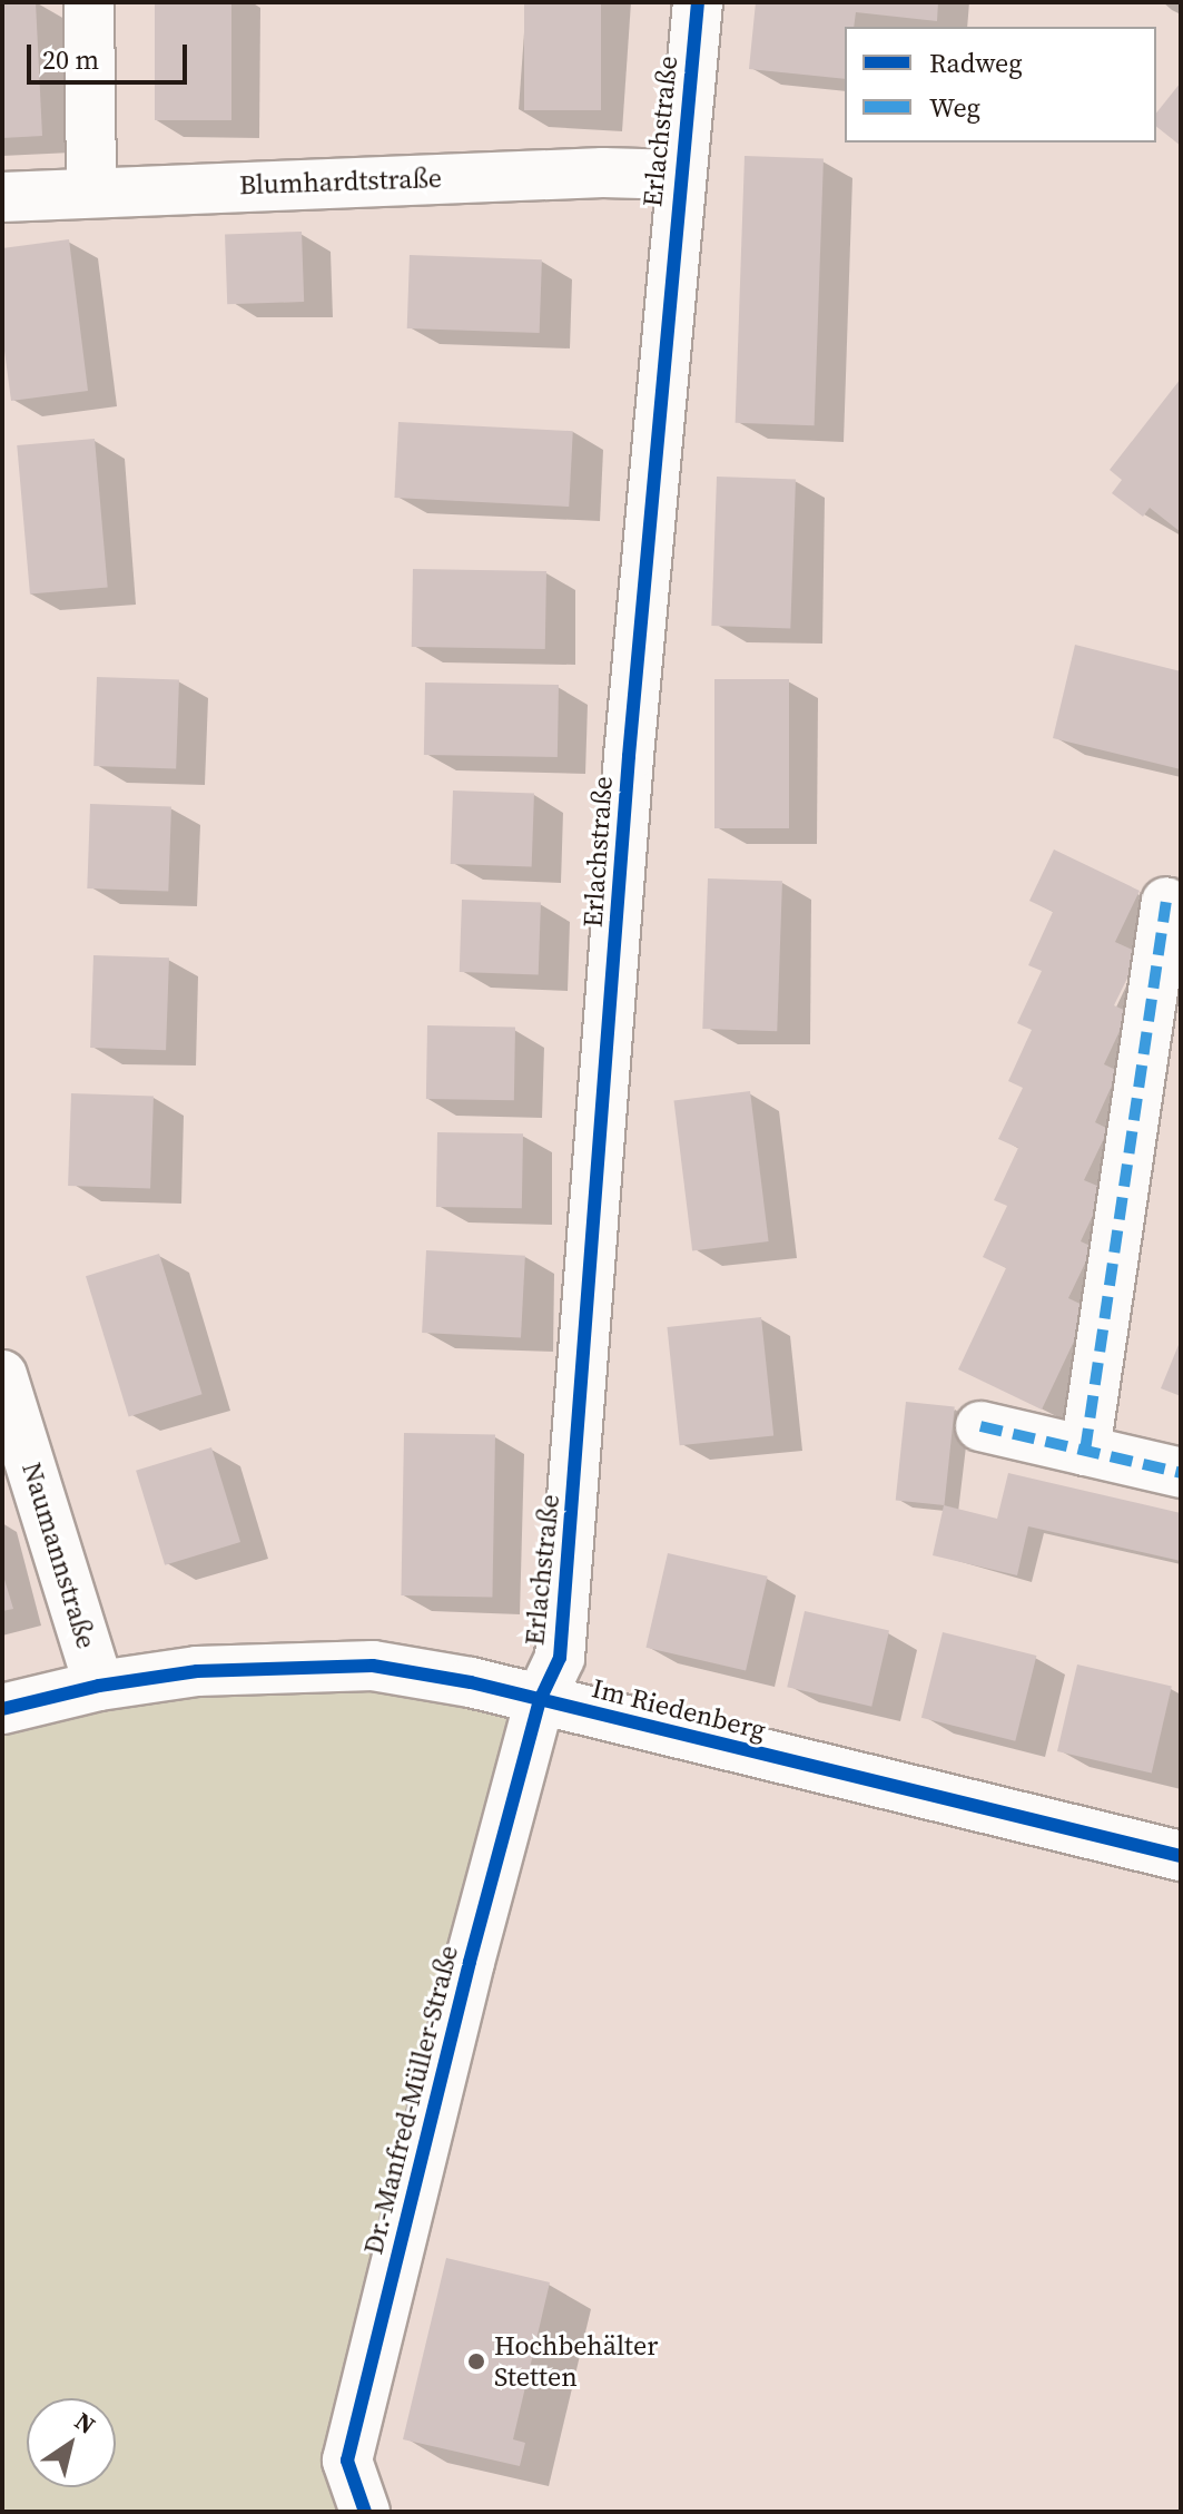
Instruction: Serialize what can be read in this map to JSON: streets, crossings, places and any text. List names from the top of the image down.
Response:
{
  "streets": {
    "street": [
      "Erlachstraße",
      "Blumhardtstraße",
      "Naumannstraße",
      "Im Riedenberg",
      "Dr.-Manfred-Müller-Straße"
    ]
  },
  "crossings": [
    ["Erlachstraße", "Blumhardtstraße"],
    ["Erlachstraße", "Im Riedenberg"],
    ["Erlachstraße", "Dr.-Manfred-Müller-Straße"],
    ["Naumannstraße", "Im Riedenberg"],
    ["Im Riedenberg", "Dr.-Manfred-Müller-Straße"]
  ],
  "places": ["Hochbehälter Stetten"],
  "legend": ["Radweg", "Weg"],
  "scale_bar": "20 m",
  "north": "top right"
}
